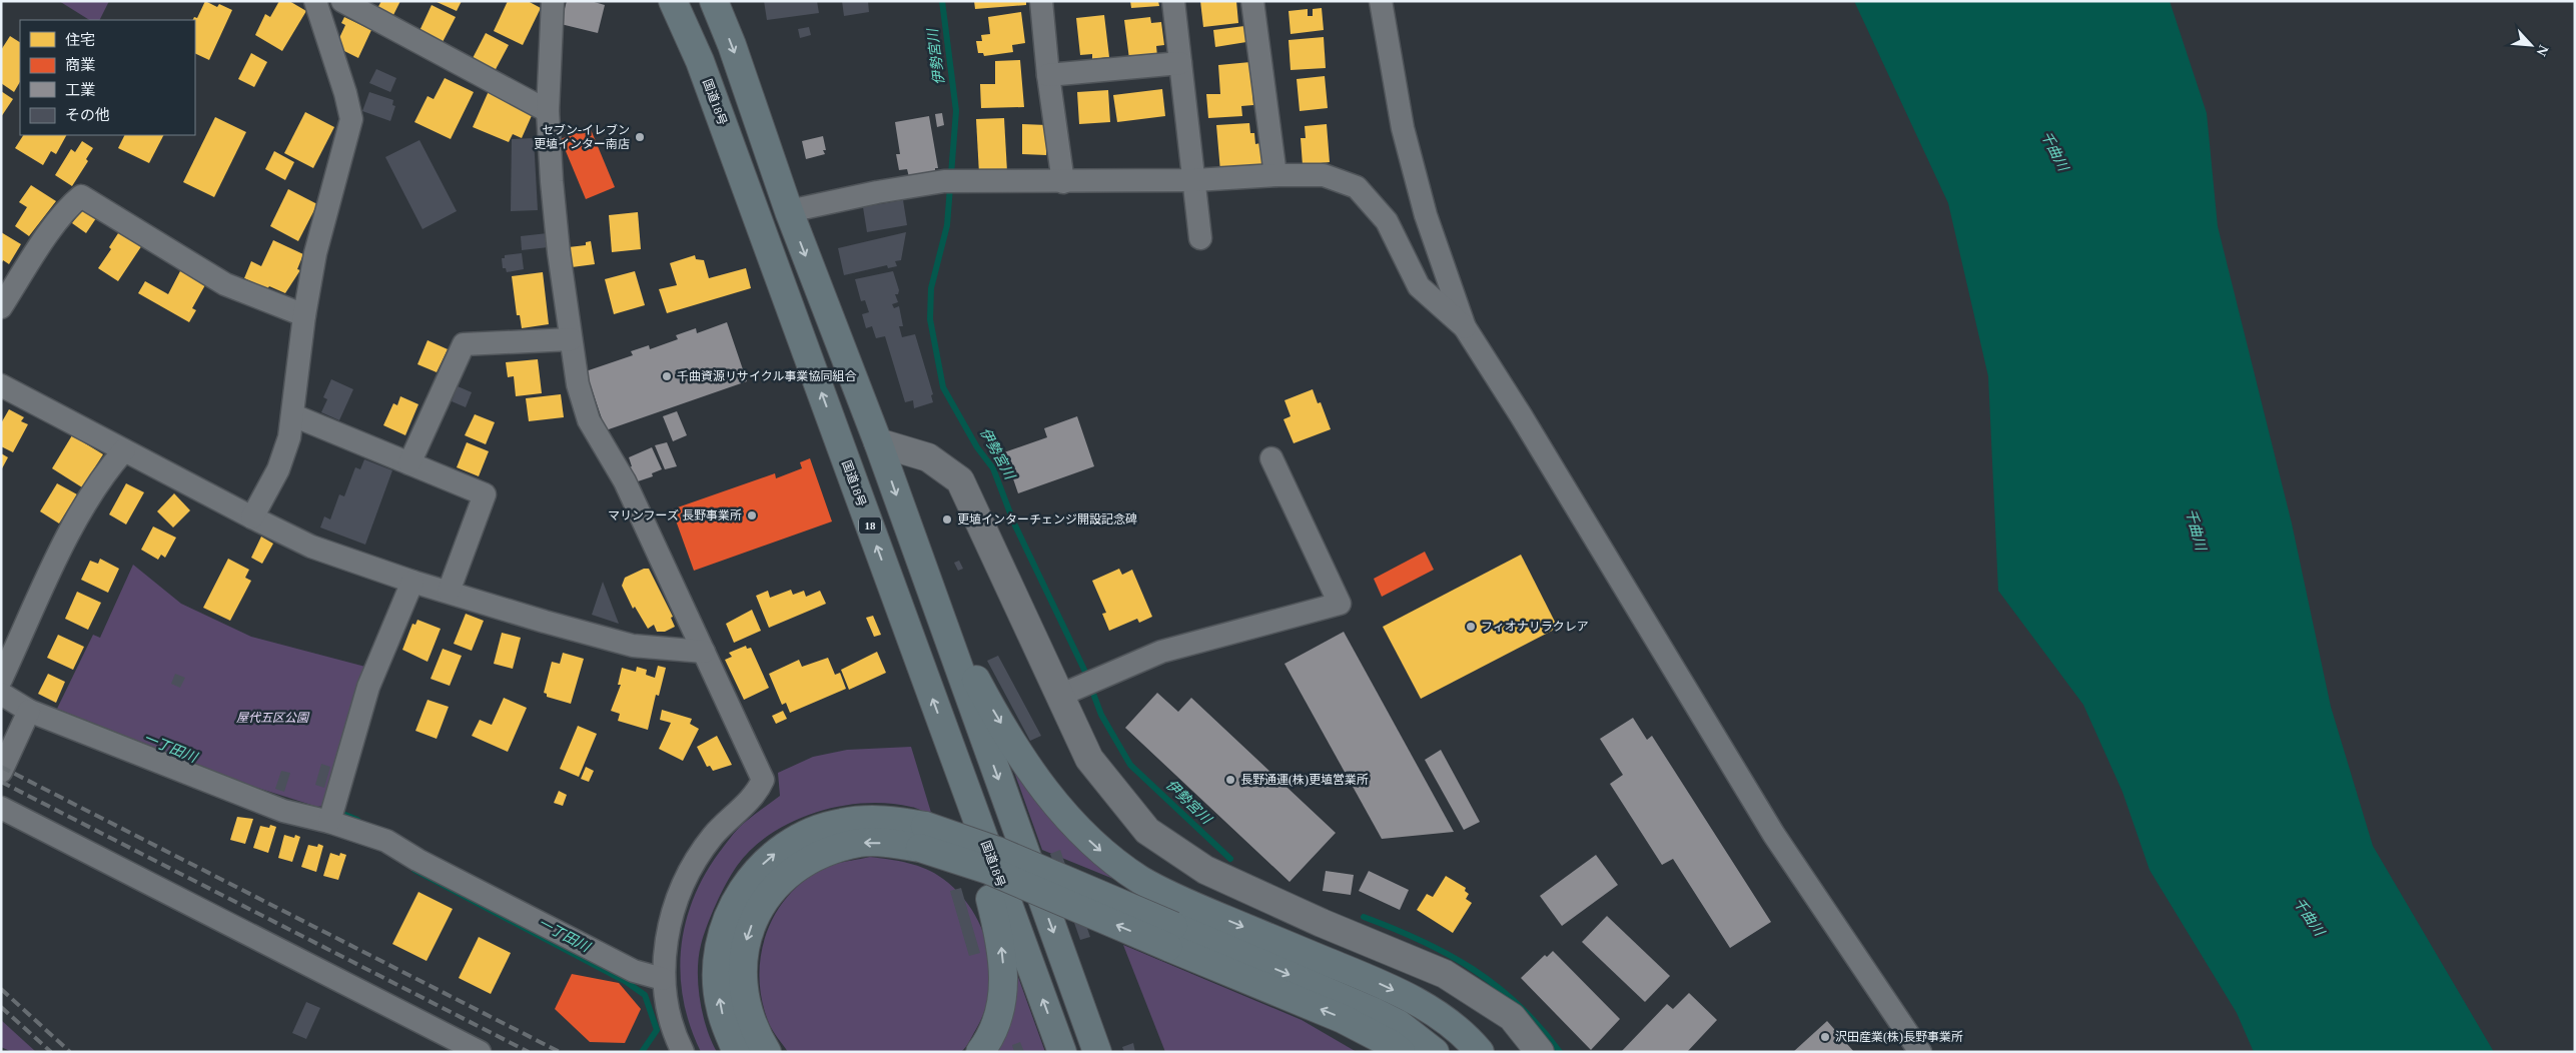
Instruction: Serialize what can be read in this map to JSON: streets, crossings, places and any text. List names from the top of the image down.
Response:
{
  "streets": {
    "highway": ["国道18号", "18"]
  },
  "water": ["伊勢宮川", "千曲川", "一丁田川"],
  "parks": ["屋代五区公園"],
  "places": [
    "セブン-イレブン 更埴インター南店",
    "千曲資源リサイクル事業協同組合",
    "マリンフーズ 長野事業所",
    "更埴インターチェンジ開設記念碑",
    "フィオナリラクレア",
    "長野通運(株)更埴営業所",
    "沢田産業(株)長野事業所"
  ],
  "legend": [
    "住宅",
    "商業",
    "工業",
    "その他"
  ],
  "north": "bottom right"
}
